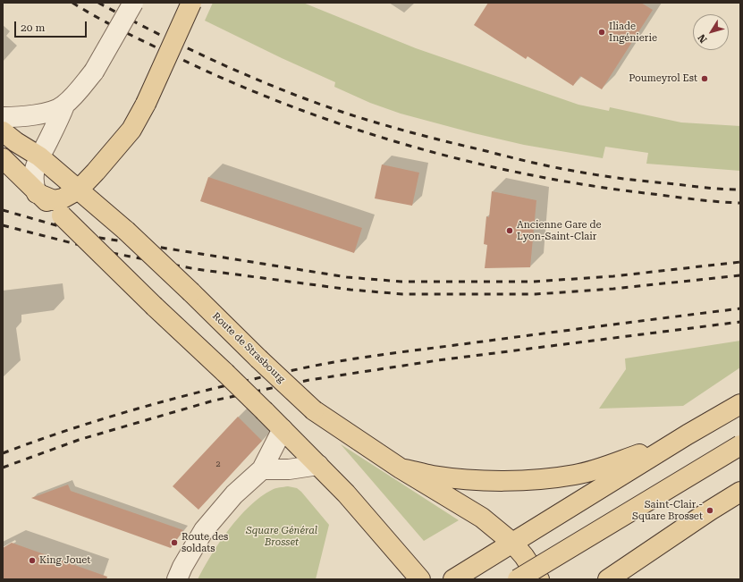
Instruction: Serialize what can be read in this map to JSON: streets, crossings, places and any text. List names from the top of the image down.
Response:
{
  "streets": {
    "main road": ["Route de Strasbourg"]
  },
  "parks": ["Square Général Brosset"],
  "places": [
    "Iliade Ingénierie",
    "Poumeyrol Est",
    "Ancienne Gare de Lyon-Saint-Clair",
    "Saint-Clair - Square Brosset",
    "Route des soldats",
    "King Jouet"
  ],
  "house_numbers": ["2"],
  "scale_bar": "20 m",
  "north": "bottom left"
}
